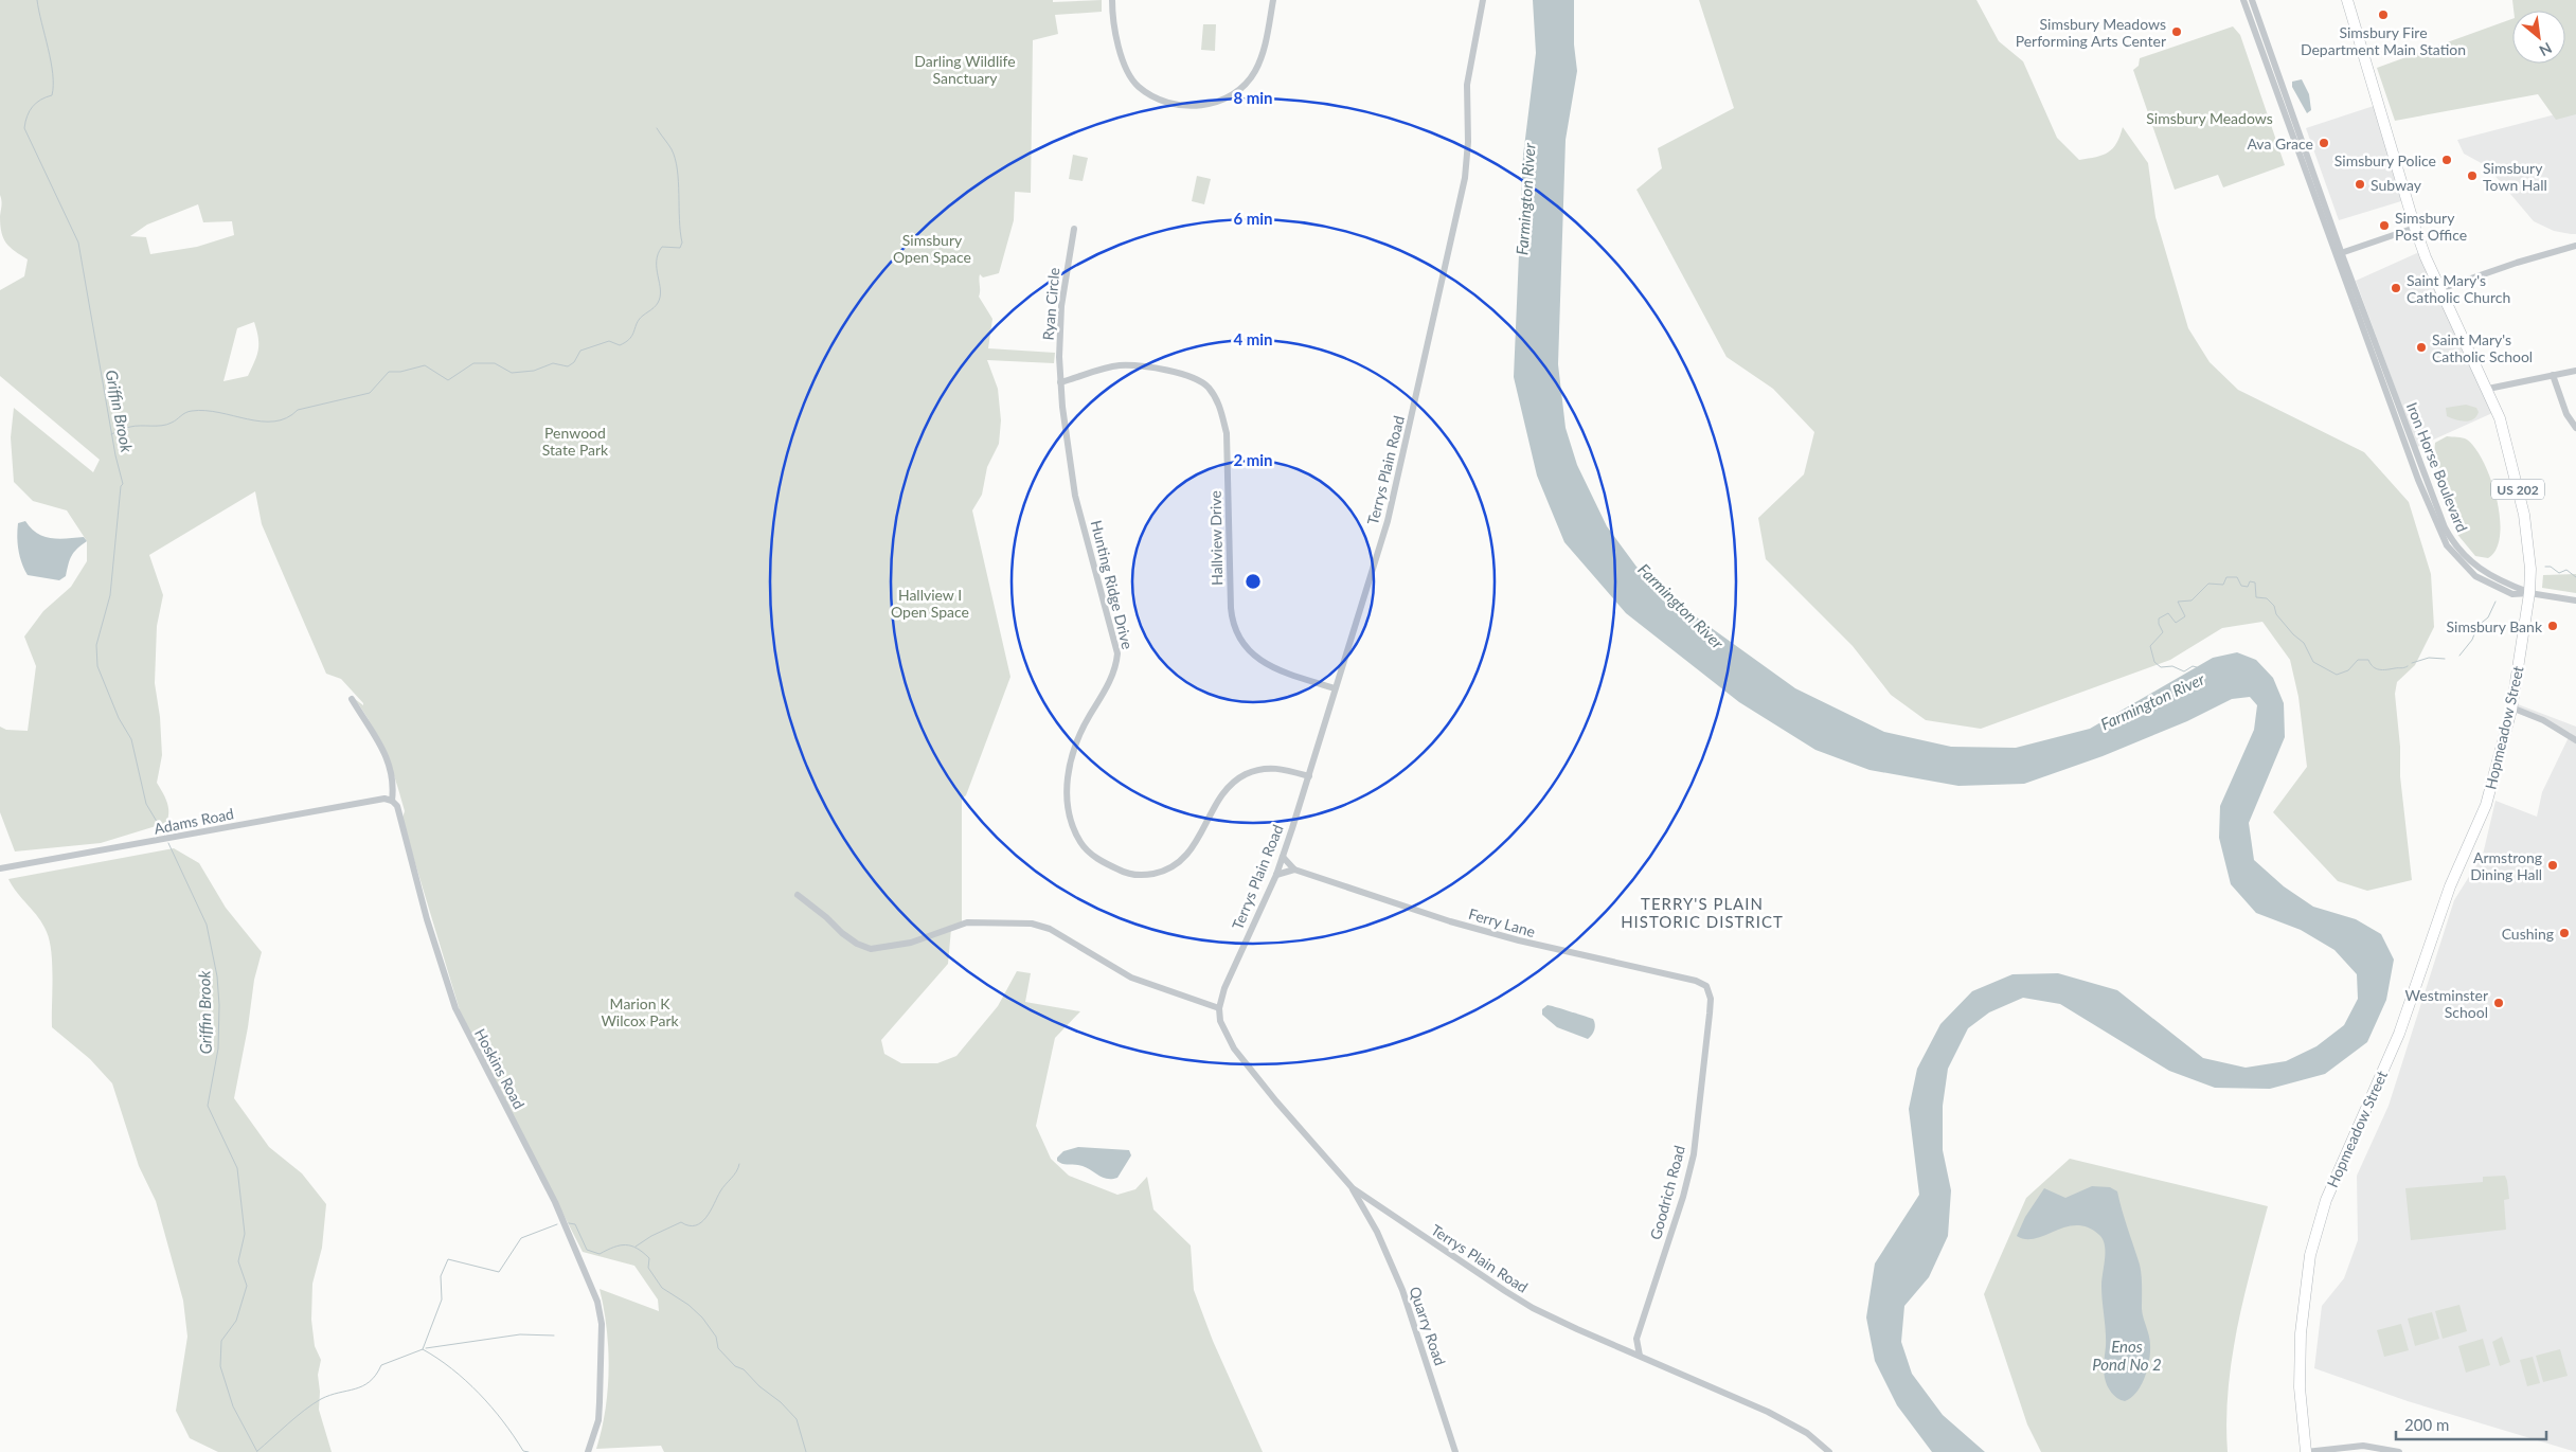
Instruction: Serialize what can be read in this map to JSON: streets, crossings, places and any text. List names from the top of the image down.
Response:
{
  "streets": {
    "highway": ["US 202", "Hopmeadow Street"],
    "street": [
      "Ryan Circle",
      "Iron Horse Boulevard",
      "Terrys Plain Road",
      "Hallview Drive",
      "Hunting Ridge Drive",
      "Adams Road",
      "Ferry Lane",
      "Hoskins Road",
      "Goodrich Road",
      "Quarry Road"
    ]
  },
  "crossings": [
    ["Ryan Circle", "Hallview Drive"],
    ["Ryan Circle", "Hunting Ridge Drive"],
    ["Iron Horse Boulevard", "Hopmeadow Street"],
    ["Terrys Plain Road", "Hallview Drive"],
    ["Terrys Plain Road", "Hunting Ridge Drive"],
    ["Terrys Plain Road", "Ferry Lane"],
    ["Terrys Plain Road", "Goodrich Road"],
    ["Terrys Plain Road", "Quarry Road"],
    ["Hallview Drive", "Hunting Ridge Drive"],
    ["Adams Road", "Hoskins Road"],
    ["Ferry Lane", "Goodrich Road"]
  ],
  "districts": ["TERRY'S PLAIN HISTORIC DISTRICT"],
  "water": ["Farmington River", "Griffin Brook", "Enos Pond No 2"],
  "parks": [
    "Darling Wildlife Sanctuary",
    "Simsbury Meadows",
    "Simsbury Open Space",
    "Penwood State Park",
    "Hallview I Open Space",
    "Marion K Wilcox Park"
  ],
  "places": [
    "Simsbury Fire Department Main Station",
    "Simsbury Meadows Performing Arts Center",
    "Ava Grace",
    "Simsbury Police",
    "Simsbury Town Hall",
    "Subway",
    "Simsbury Post Office",
    "Saint Mary's Catholic Church",
    "Saint Mary's Catholic School",
    "Simsbury Bank",
    "Armstrong Dining Hall",
    "Cushing",
    "Westminster School"
  ],
  "scale_bar": "200 m",
  "north": "bottom right",
  "rings": [
    "8 min",
    "6 min",
    "4 min",
    "2 min"
  ]
}
